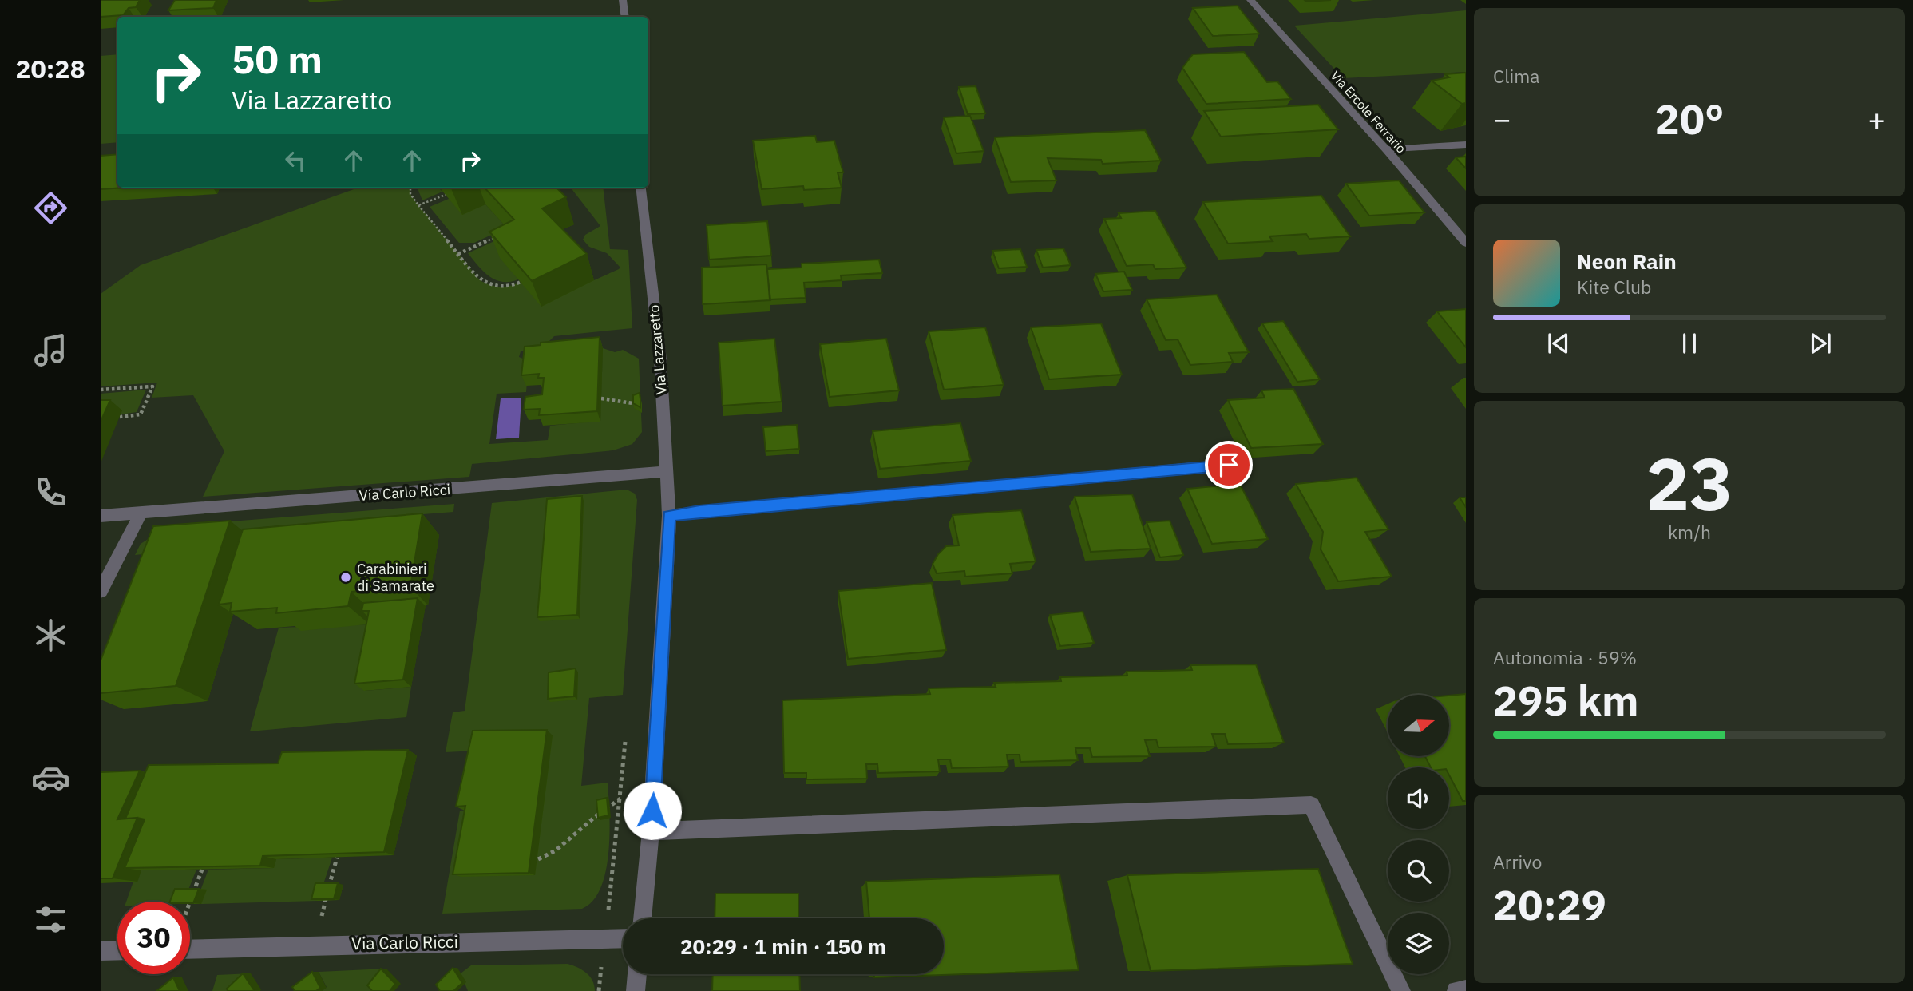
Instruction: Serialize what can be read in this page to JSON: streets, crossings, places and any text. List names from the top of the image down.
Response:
{
  "streets": {
    "street": ["Via Ercole Ferrario", "Via Lazzaretto", "Via Carlo Ricci"]
  },
  "crossings": [
    ["Via Lazzaretto", "Via Carlo Ricci"]
  ],
  "places": ["Carabinieri di Samarate"],
  "north": "right",
  "page": {
    "tabs": "20:28",
    "tile": [
      "Clima",
      ["23", "km/h"],
      ["Autonomia · 59%", "295 km"],
      ["Arrivo", "20:29"]
    ],
    "turn": ["50 m", "Via Lazzaretto"],
    "heat": ["−", "20°", "+"],
    "song": ["Neon Rain", "Kite Club"],
    "limit": "30",
    "trip": "20:29 · 1 min · 150 m"
  }
}
